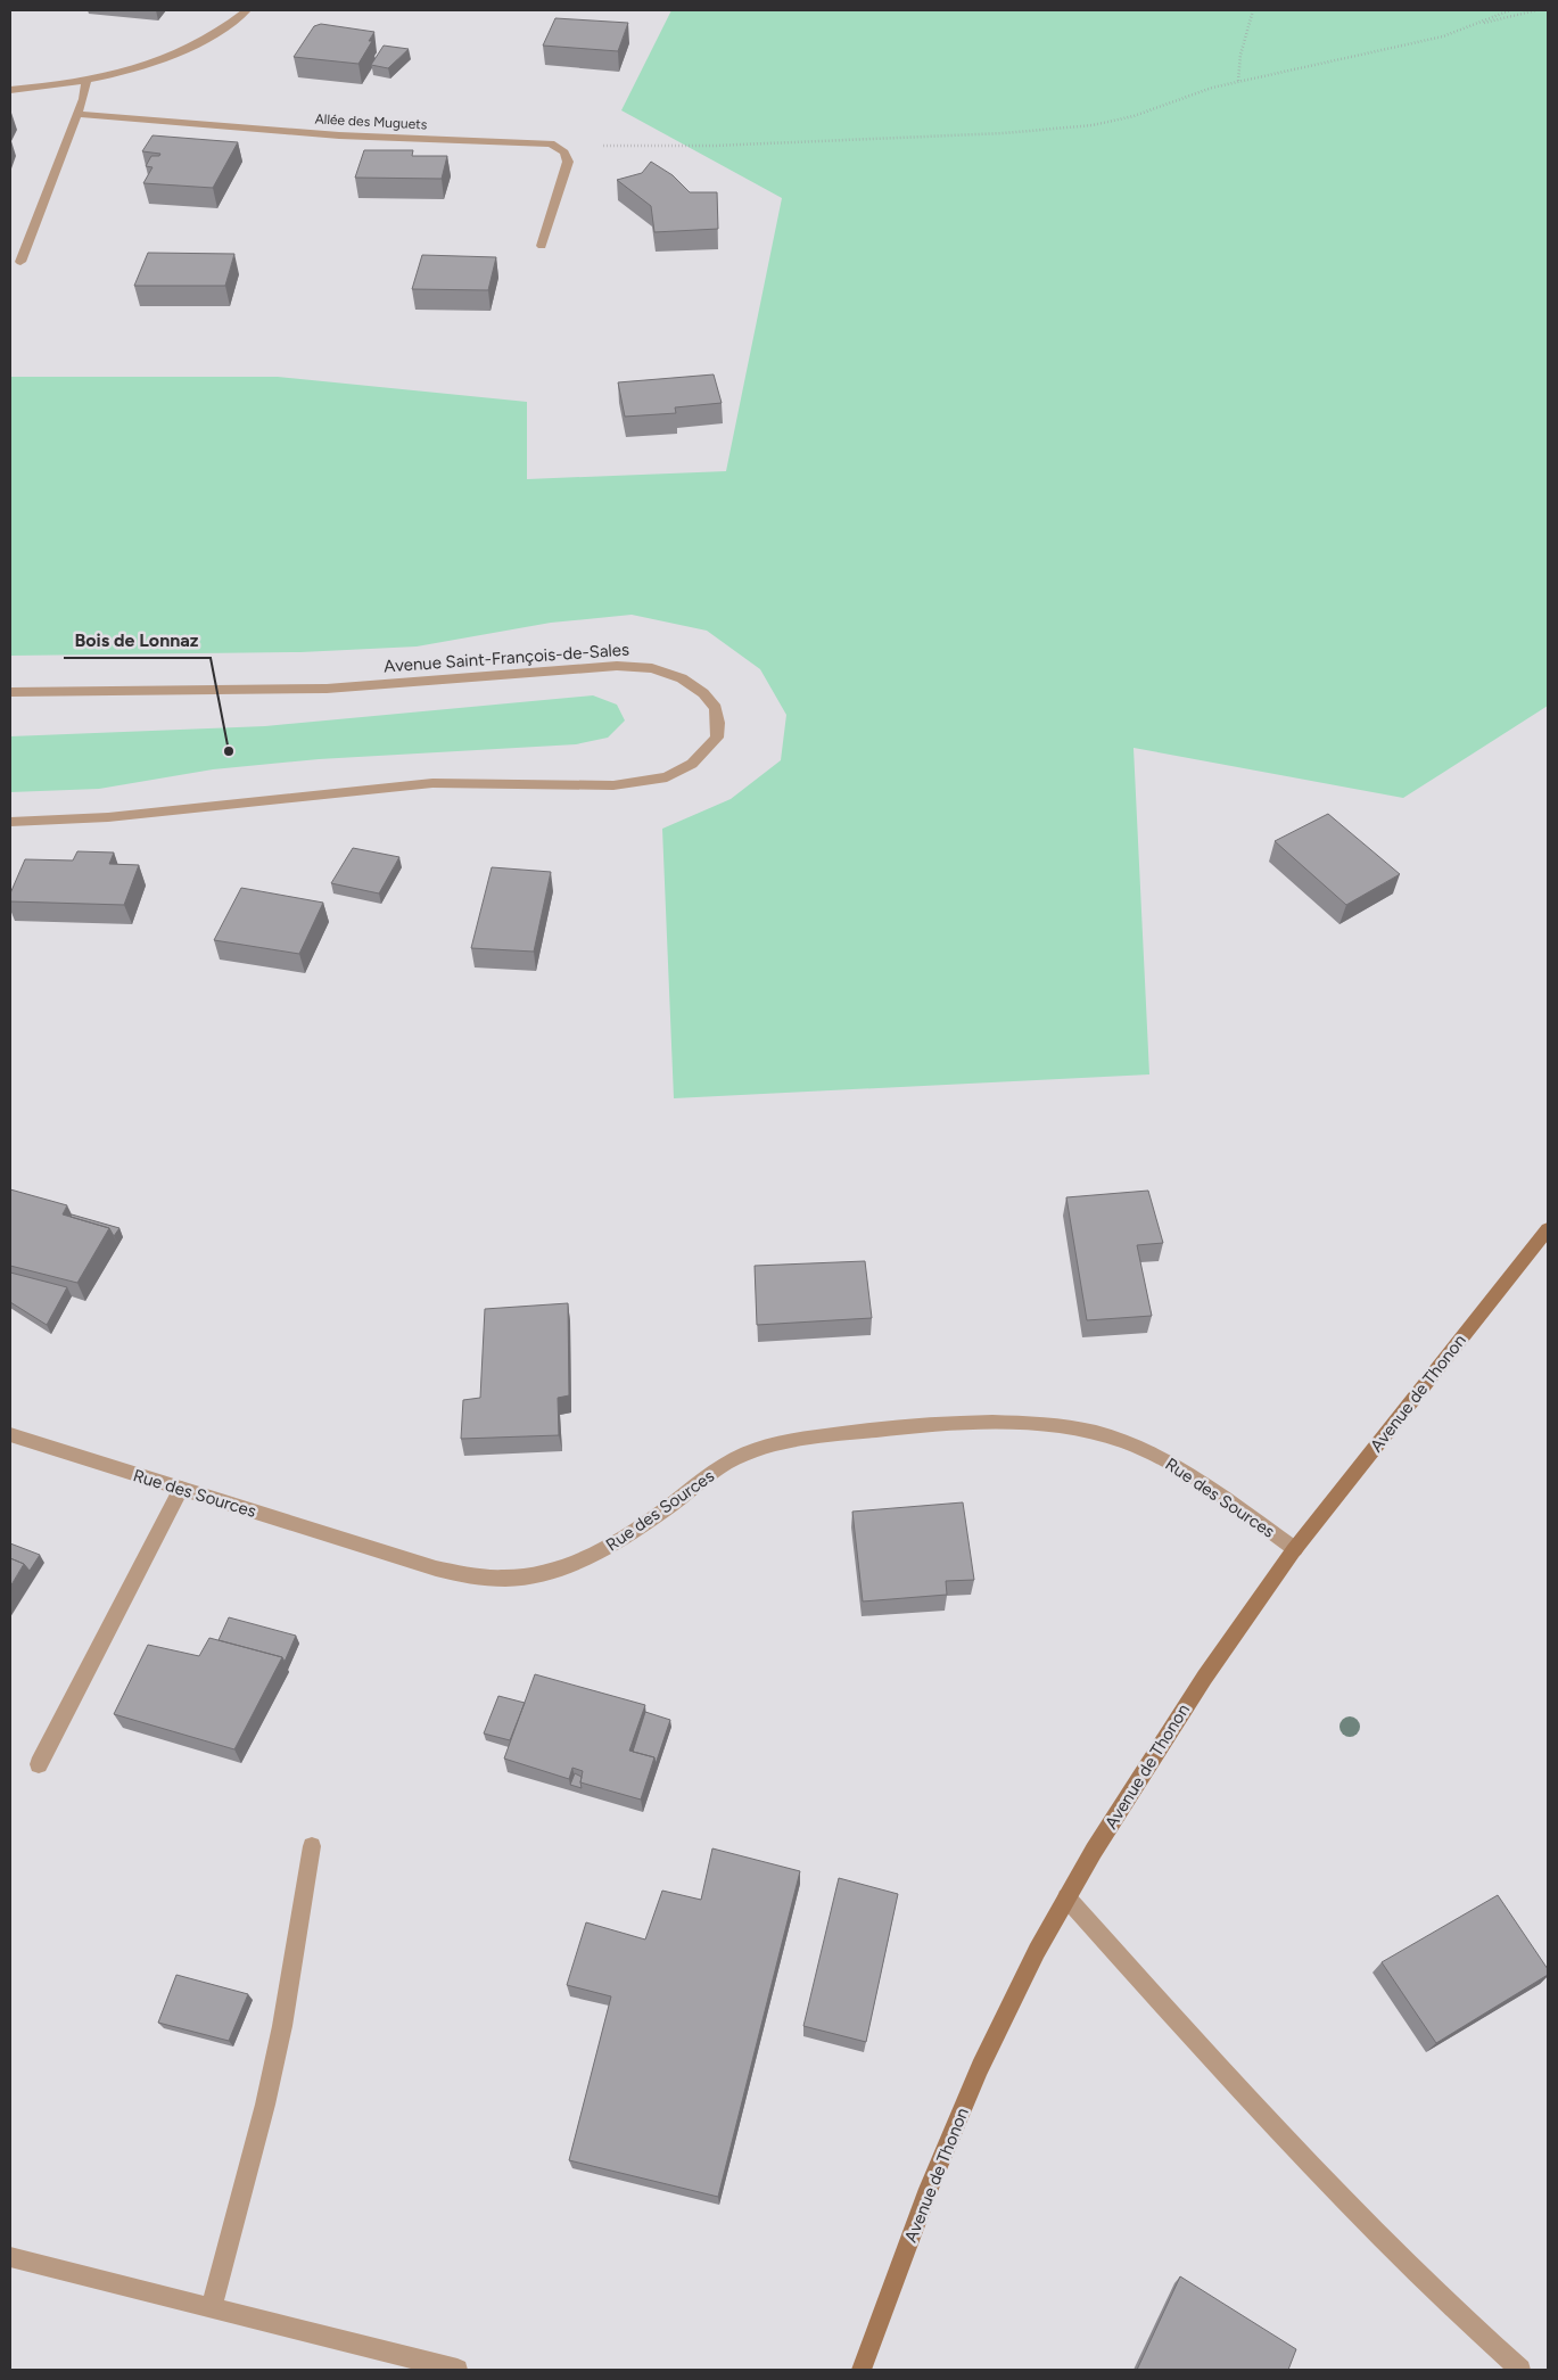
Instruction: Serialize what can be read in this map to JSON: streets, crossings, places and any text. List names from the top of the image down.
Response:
{
  "streets": {
    "main road": ["Avenue de Thonon"],
    "street": ["Allée des Muguets", "Avenue Saint-François-de-Sales", "Rue des Sources"]
  },
  "crossings": [
    ["Avenue de Thonon", "Rue des Sources"]
  ],
  "places": ["Bois de Lonnaz"]
}
